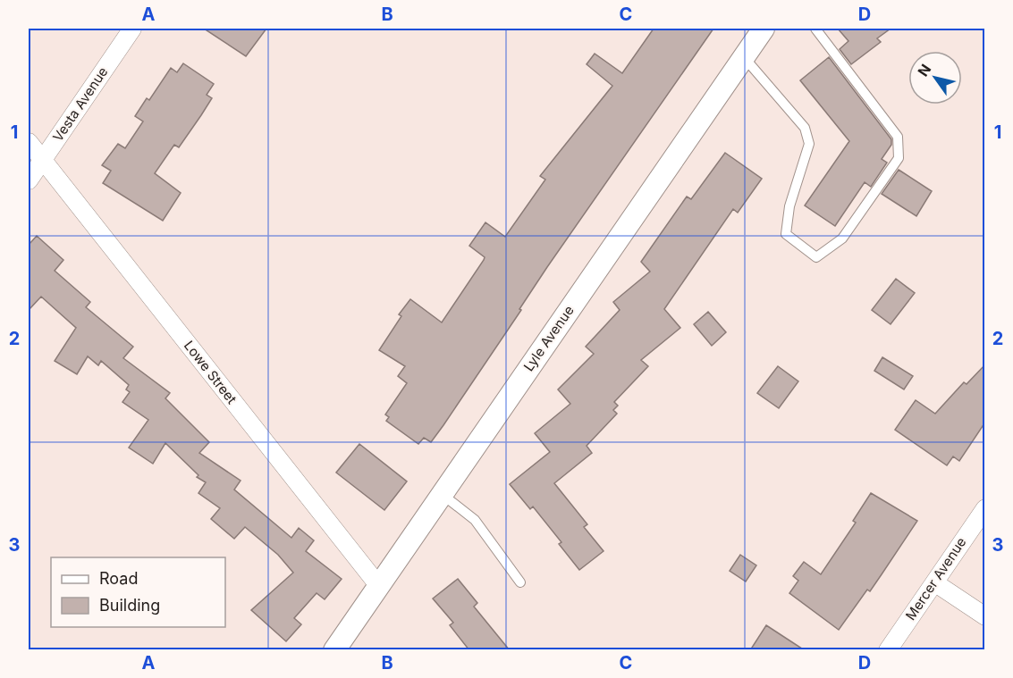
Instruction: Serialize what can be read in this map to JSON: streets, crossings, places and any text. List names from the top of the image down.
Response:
{
  "streets": {
    "street": [
      "Vesta Avenue",
      "Lyle Avenue",
      "Lowe Street",
      "Mercer Avenue"
    ]
  },
  "crossings": [
    ["Vesta Avenue", "Lowe Street"],
    ["Lyle Avenue", "Lowe Street"]
  ],
  "legend": ["Road", "Building"],
  "north": "top left",
  "grid": {
    "columns": [
      "A",
      "B",
      "C",
      "D"
    ],
    "rows": ["1", "2", "3"]
  }
}
